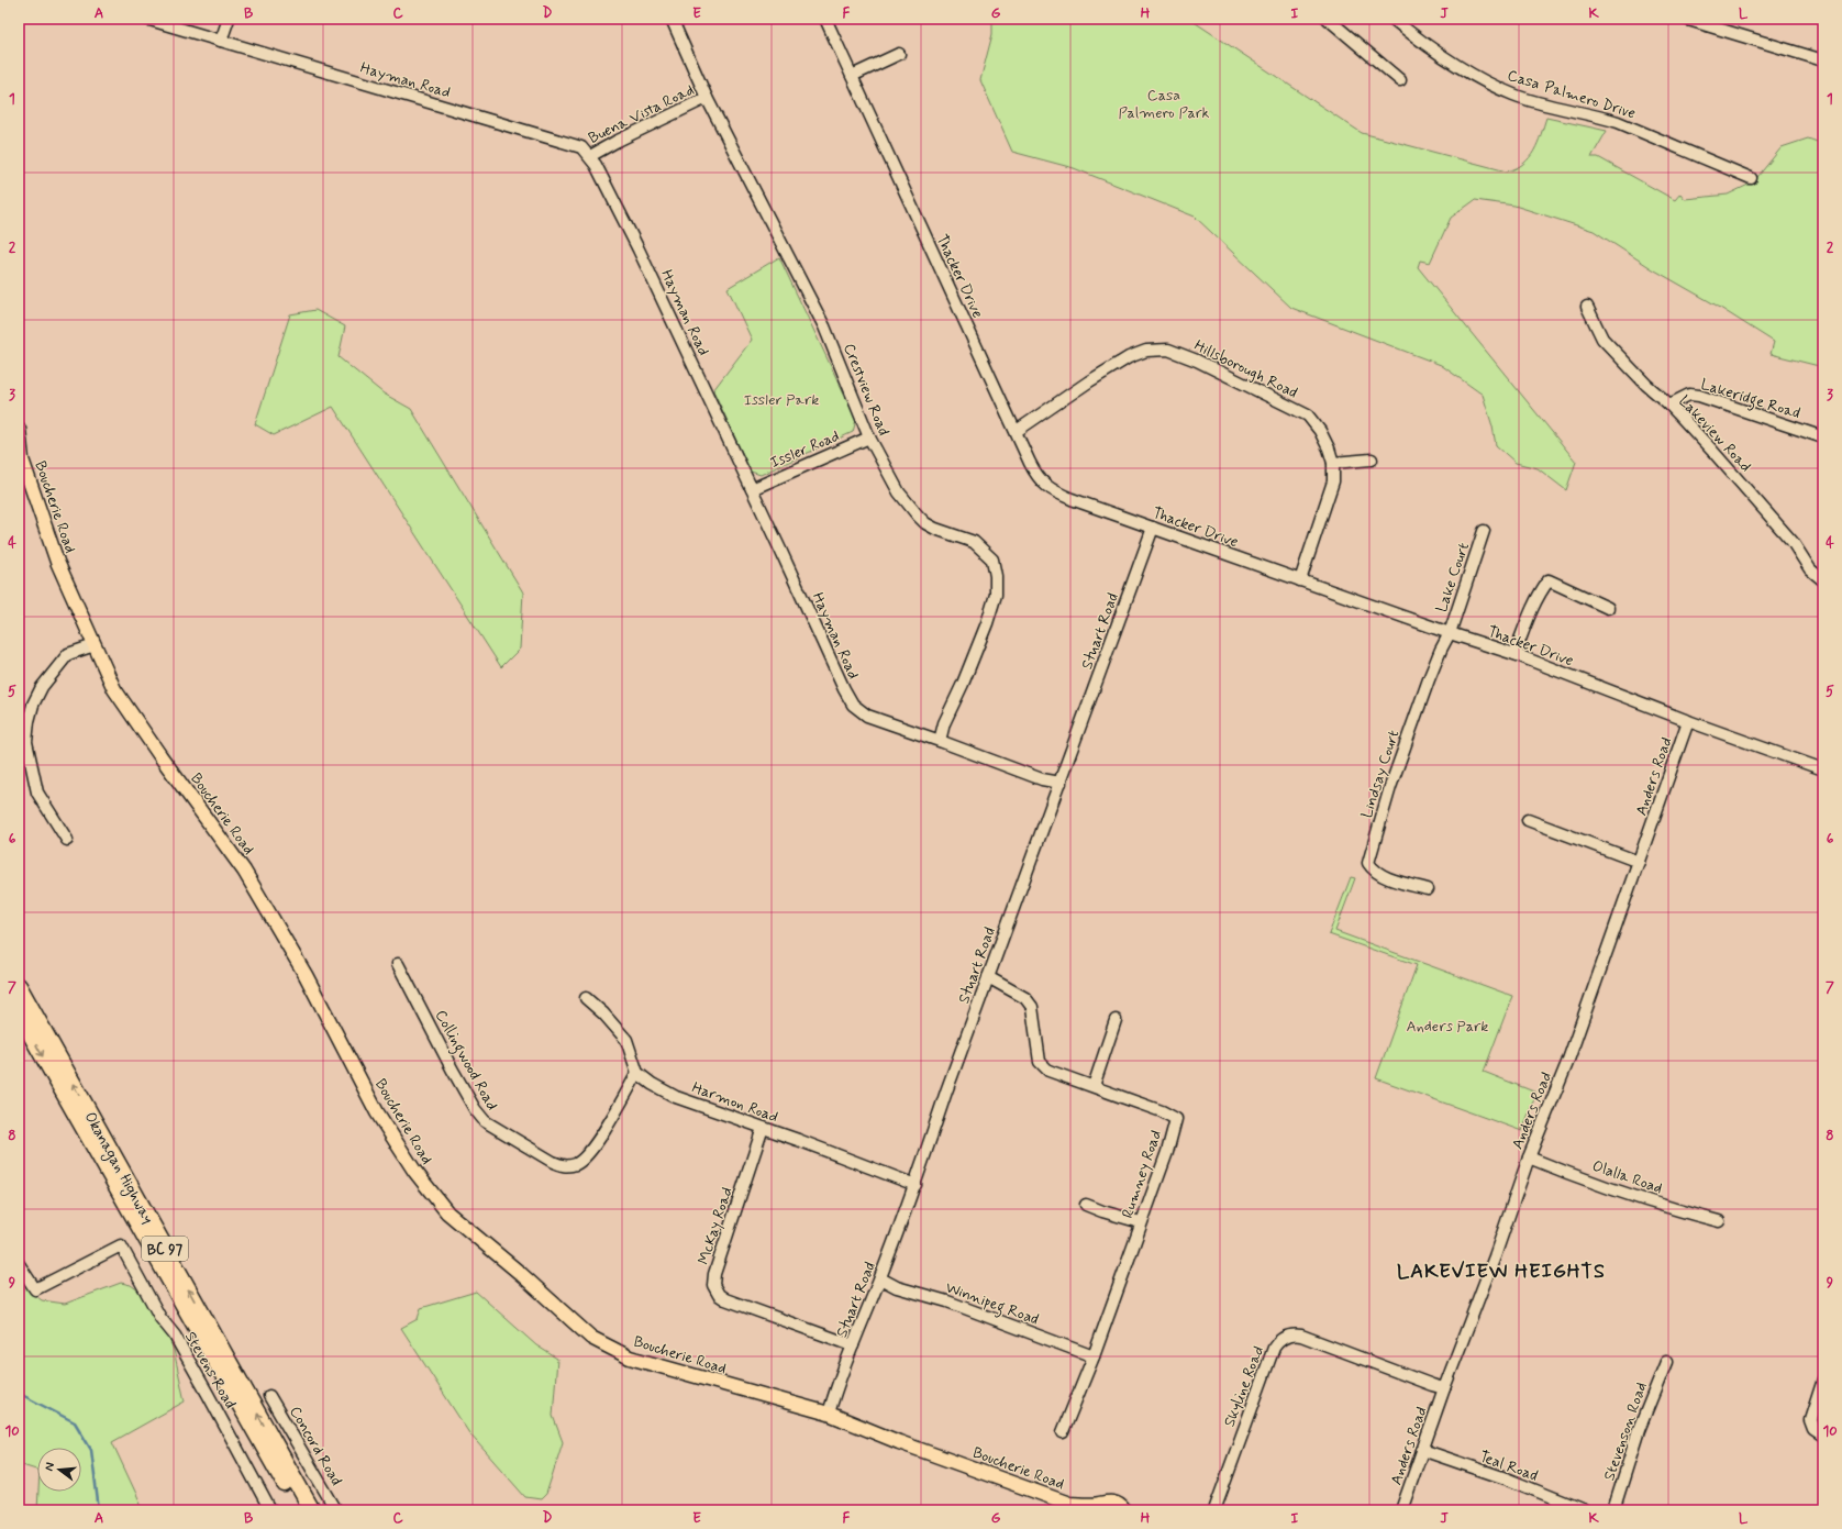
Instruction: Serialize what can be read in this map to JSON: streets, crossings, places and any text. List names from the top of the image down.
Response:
{
  "streets": {
    "highway": ["Okanagan Highway", "BC 97"],
    "main road": ["Boucherie Road"],
    "street": [
      "Hayman Road",
      "Casa Palmero Drive",
      "Buena Vista Road",
      "Thacker Drive",
      "Hillsborough Road",
      "Crestview Road",
      "Lakeridge Road",
      "Lakeview Road",
      "Issler Road",
      "Lake Court",
      "Stuart Road",
      "Lindsay Court",
      "Anders Road",
      "Collingwood Road",
      "Harmon Road",
      "Rumney Road",
      "Olalla Road",
      "McKay Road",
      "Winnipeg Road",
      "Stevens Road",
      "Skyline Road",
      "Stevenson Road",
      "Concord Road",
      "Teal Road"
    ]
  },
  "crossings": [
    ["Hayman Road", "Buena Vista Road"],
    ["Hayman Road", "Crestview Road"],
    ["Hayman Road", "Issler Road"],
    ["Hayman Road", "Stuart Road"],
    ["Buena Vista Road", "Crestview Road"],
    ["Thacker Drive", "Hillsborough Road"],
    ["Thacker Drive", "Lake Court"],
    ["Thacker Drive", "Stuart Road"],
    ["Thacker Drive", "Lindsay Court"],
    ["Thacker Drive", "Anders Road"],
    ["Crestview Road", "Issler Road"],
    ["Lakeridge Road", "Lakeview Road"],
    ["Boucherie Road", "Stuart Road"],
    ["Lake Court", "Lindsay Court"],
    ["Stuart Road", "Harmon Road"],
    ["Stuart Road", "Rumney Road"],
    ["Stuart Road", "McKay Road"],
    ["Stuart Road", "Winnipeg Road"],
    ["Anders Road", "Olalla Road"],
    ["Anders Road", "Skyline Road"],
    ["Anders Road", "Teal Road"],
    ["Collingwood Road", "Harmon Road"],
    ["Harmon Road", "McKay Road"],
    ["Rumney Road", "Winnipeg Road"]
  ],
  "districts": ["LAKEVIEW HEIGHTS"],
  "parks": ["Casa Palmero Park", "Issler Park", "Anders Park"],
  "north": "left",
  "grid": {
    "columns": [
      "A",
      "B",
      "C",
      "D",
      "E",
      "F",
      "G",
      "H",
      "I",
      "J",
      "K",
      "L"
    ],
    "rows": [
      "1",
      "2",
      "3",
      "4",
      "5",
      "6",
      "7",
      "8",
      "9",
      "10"
    ]
  }
}
